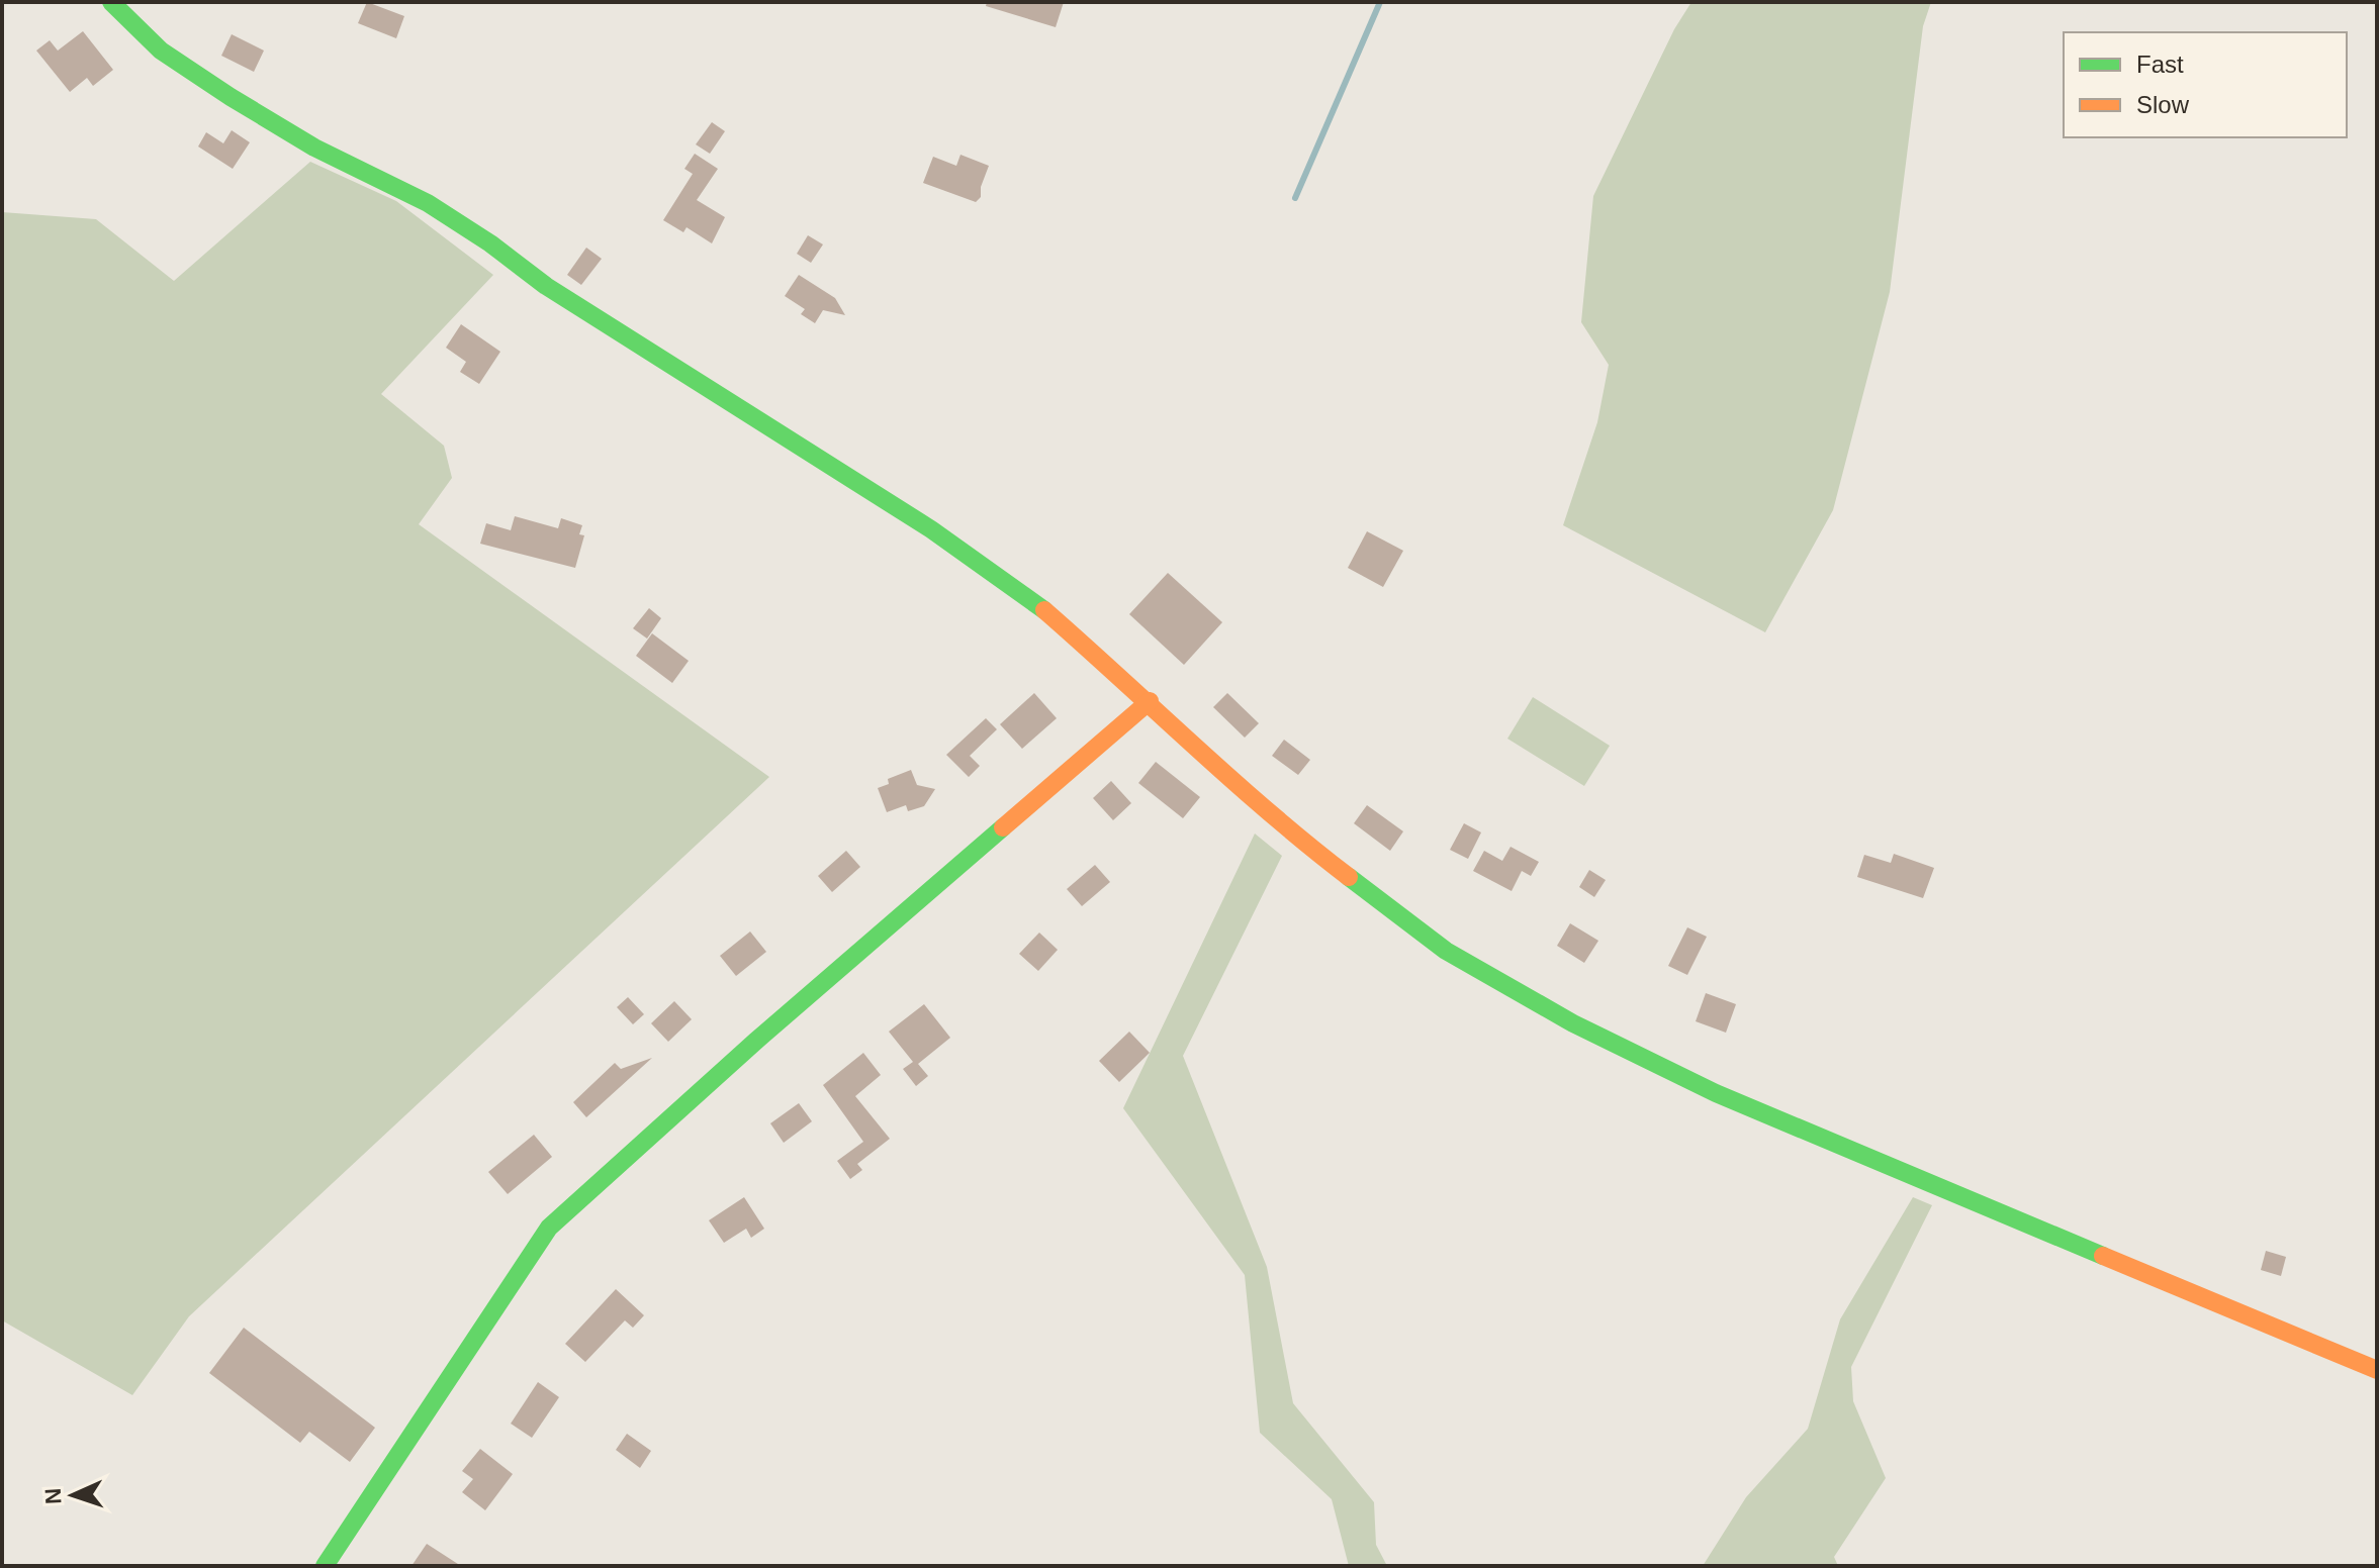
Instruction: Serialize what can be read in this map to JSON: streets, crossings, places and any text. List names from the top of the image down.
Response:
{
  "legend": ["Fast", "Slow"],
  "north": "left"
}
